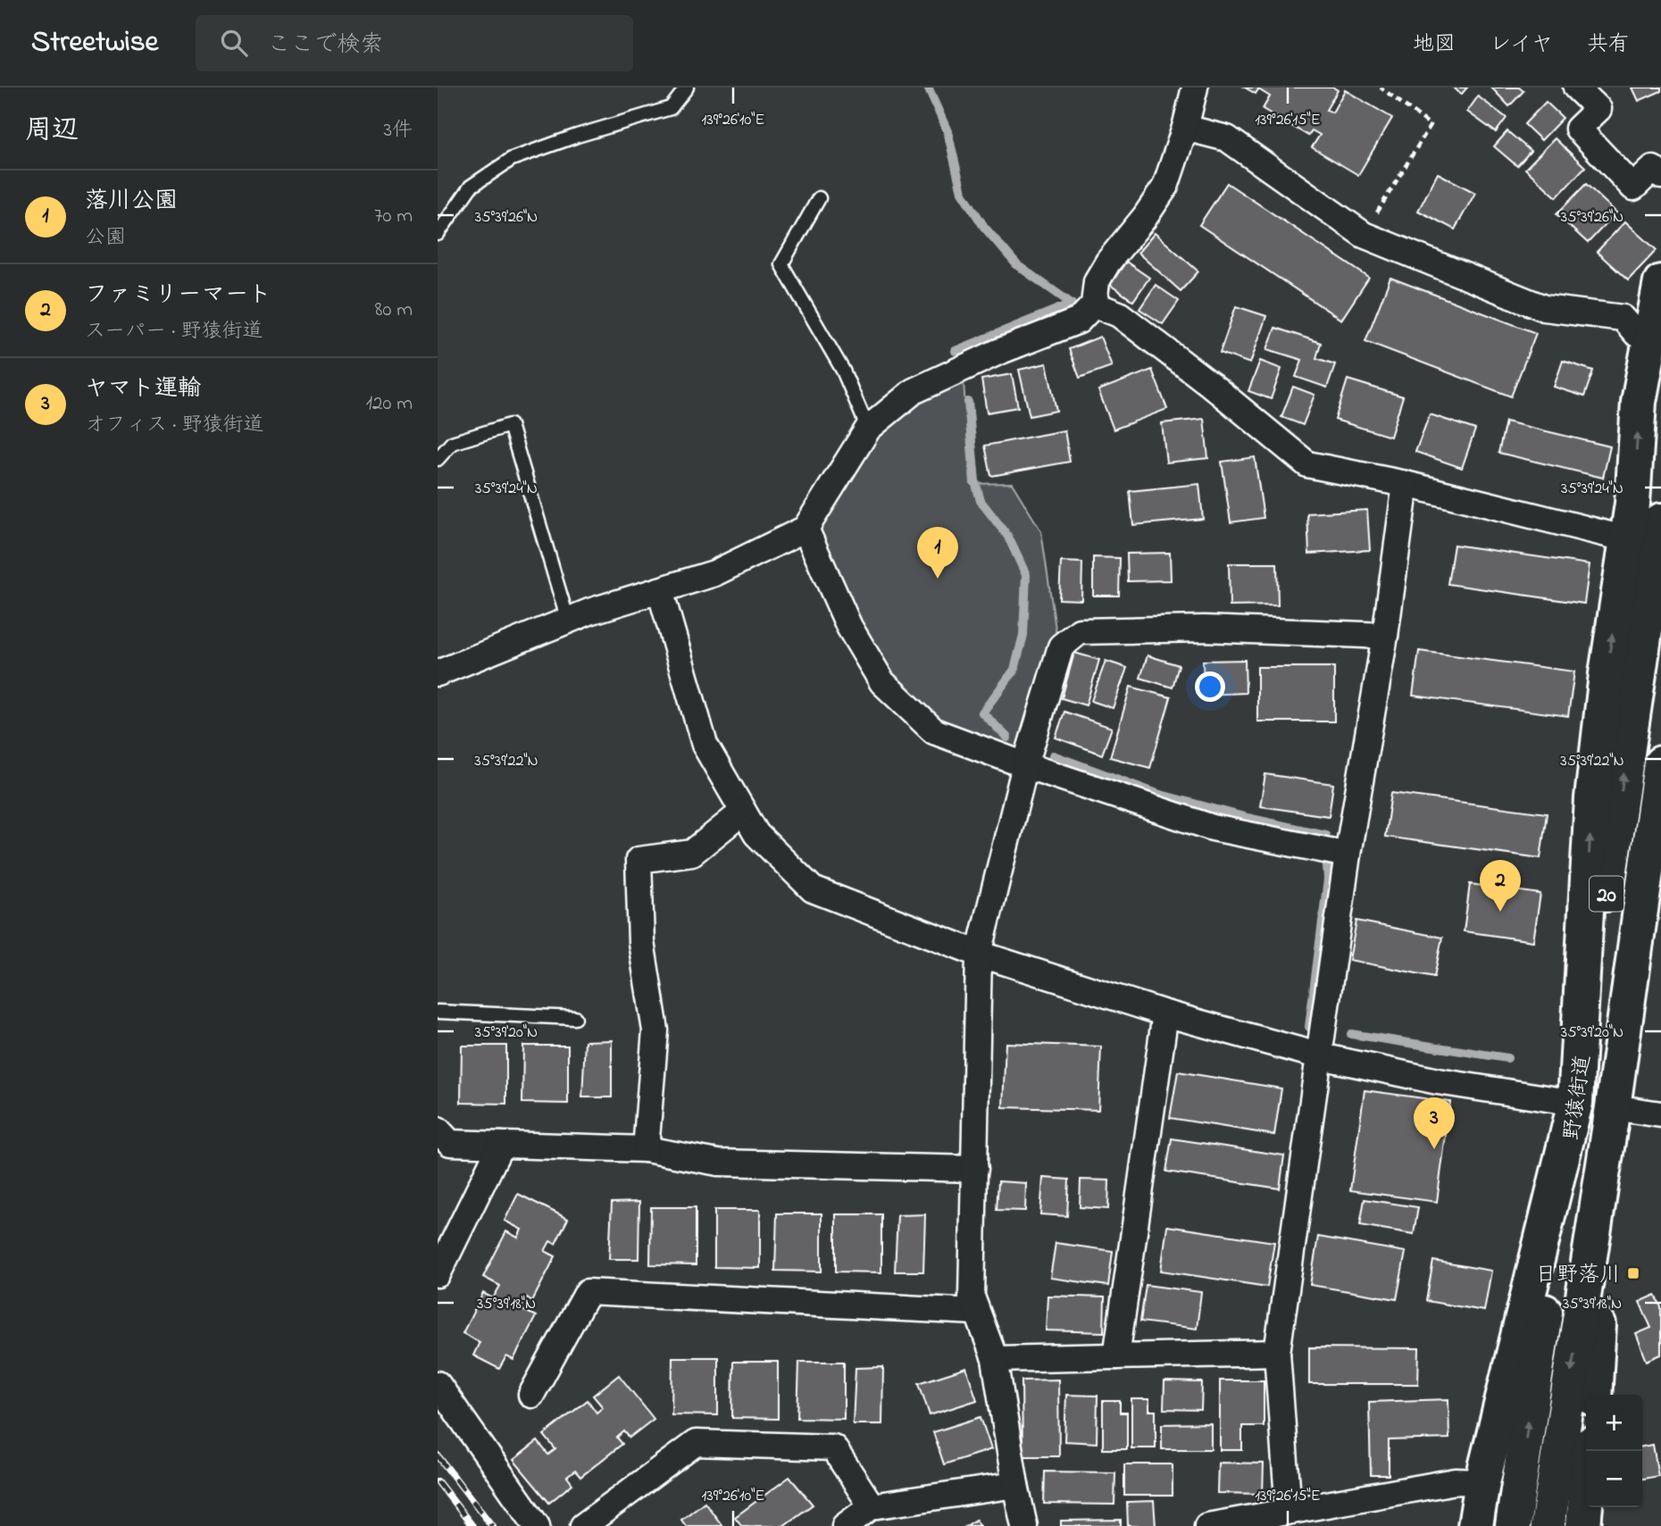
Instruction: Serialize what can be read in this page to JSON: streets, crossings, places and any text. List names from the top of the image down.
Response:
{
  "streets": {
    "main road": ["20", "野猿街道"]
  },
  "crossings": [
    ["20", "野猿街道"]
  ],
  "places": {
    "transit": ["日野落川"]
  },
  "page": {
    "header": "Streetwise",
    "search": "ここで検索",
    "nav": ["地図", "レイヤ", "共有"],
    "heading": ["周辺", "3件"],
    "list": [
      {
        "mark": "1",
        "name": "落川公園",
        "note": "公園",
        "value": "70 m"
      },
      {
        "mark": "2",
        "name": "ファミリーマート",
        "note": "スーパー · 野猿街道",
        "value": "80 m"
      },
      {
        "mark": "3",
        "name": "ヤマト運輸",
        "note": "オフィス · 野猿街道",
        "value": "120 m"
      }
    ],
    "pins": ["1", "2", "3"],
    "map_buttons": ["+", "−"]
  },
  "coordinates": [
    "139°26'10\"E",
    "139°26'15\"E",
    "35°39'26\"N",
    "35°39'24\"N",
    "35°39'22\"N",
    "35°39'20\"N",
    "35°39'18\"N"
  ]
}
